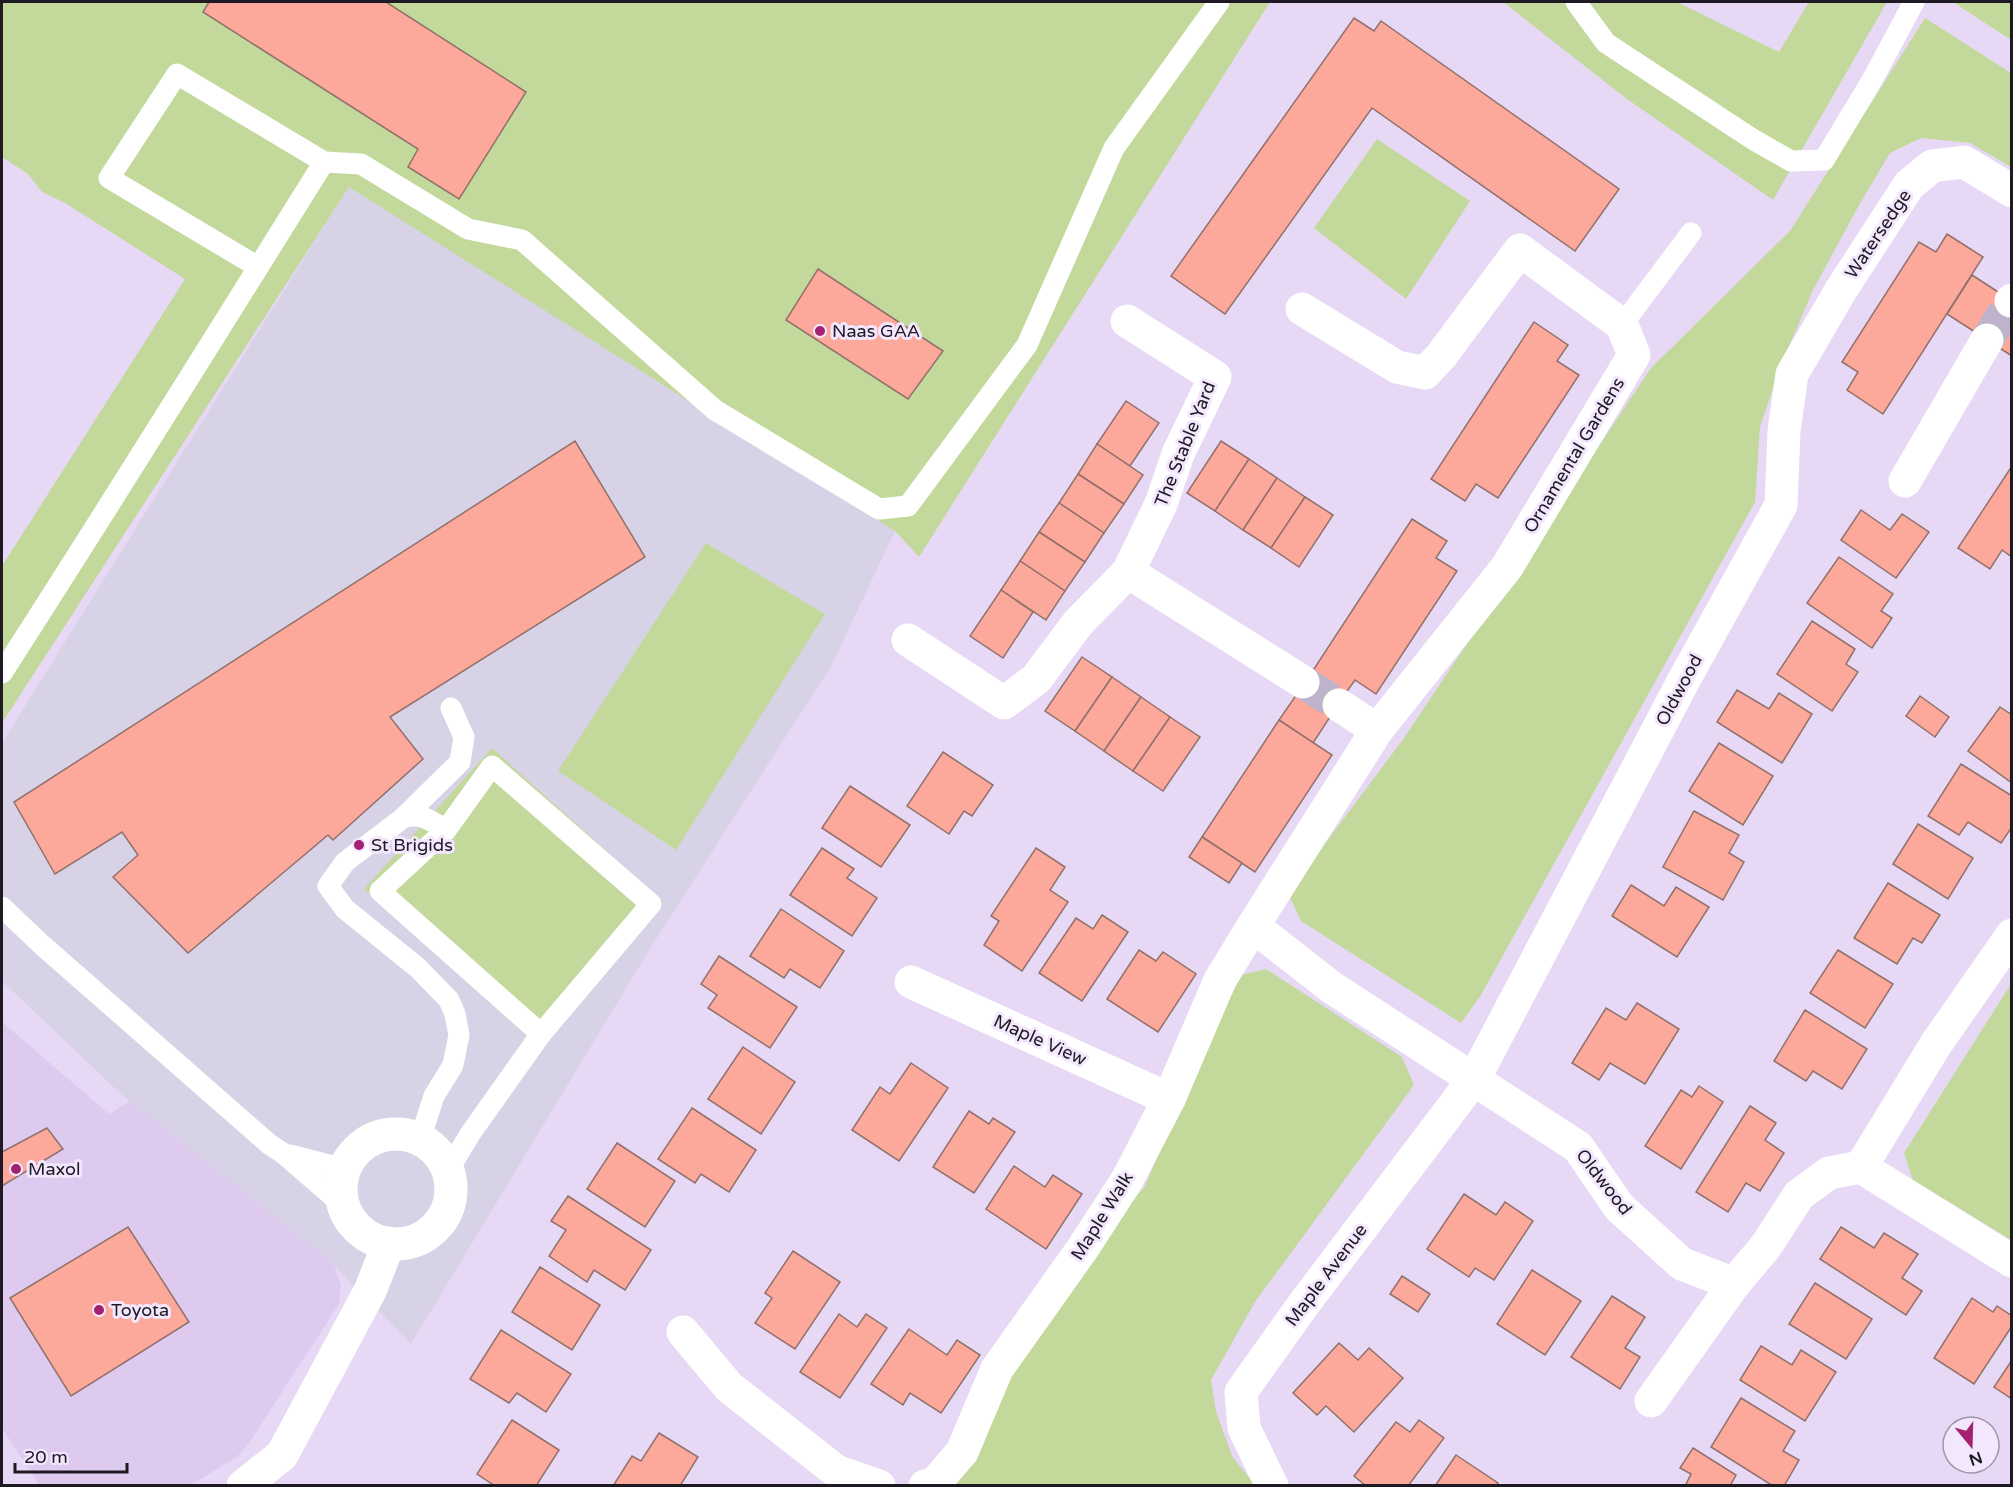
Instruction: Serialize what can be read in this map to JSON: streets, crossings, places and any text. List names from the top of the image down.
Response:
{
  "streets": {
    "street": [
      "Watersedge",
      "The Stable Yard",
      "Ornamental Gardens",
      "Oldwood",
      "Maple View",
      "Maple Walk",
      "Maple Avenue"
    ]
  },
  "crossings": [
    ["Watersedge", "Oldwood"],
    ["Ornamental Gardens", "Oldwood"],
    ["Ornamental Gardens", "Maple Walk"],
    ["Oldwood", "Maple Walk"],
    ["Oldwood", "Maple Avenue"],
    ["Maple View", "Maple Walk"]
  ],
  "places": [
    "Naas GAA",
    "St Brigids",
    "Maxol",
    "Toyota"
  ],
  "scale_bar": "20 m",
  "north": "bottom"
}
